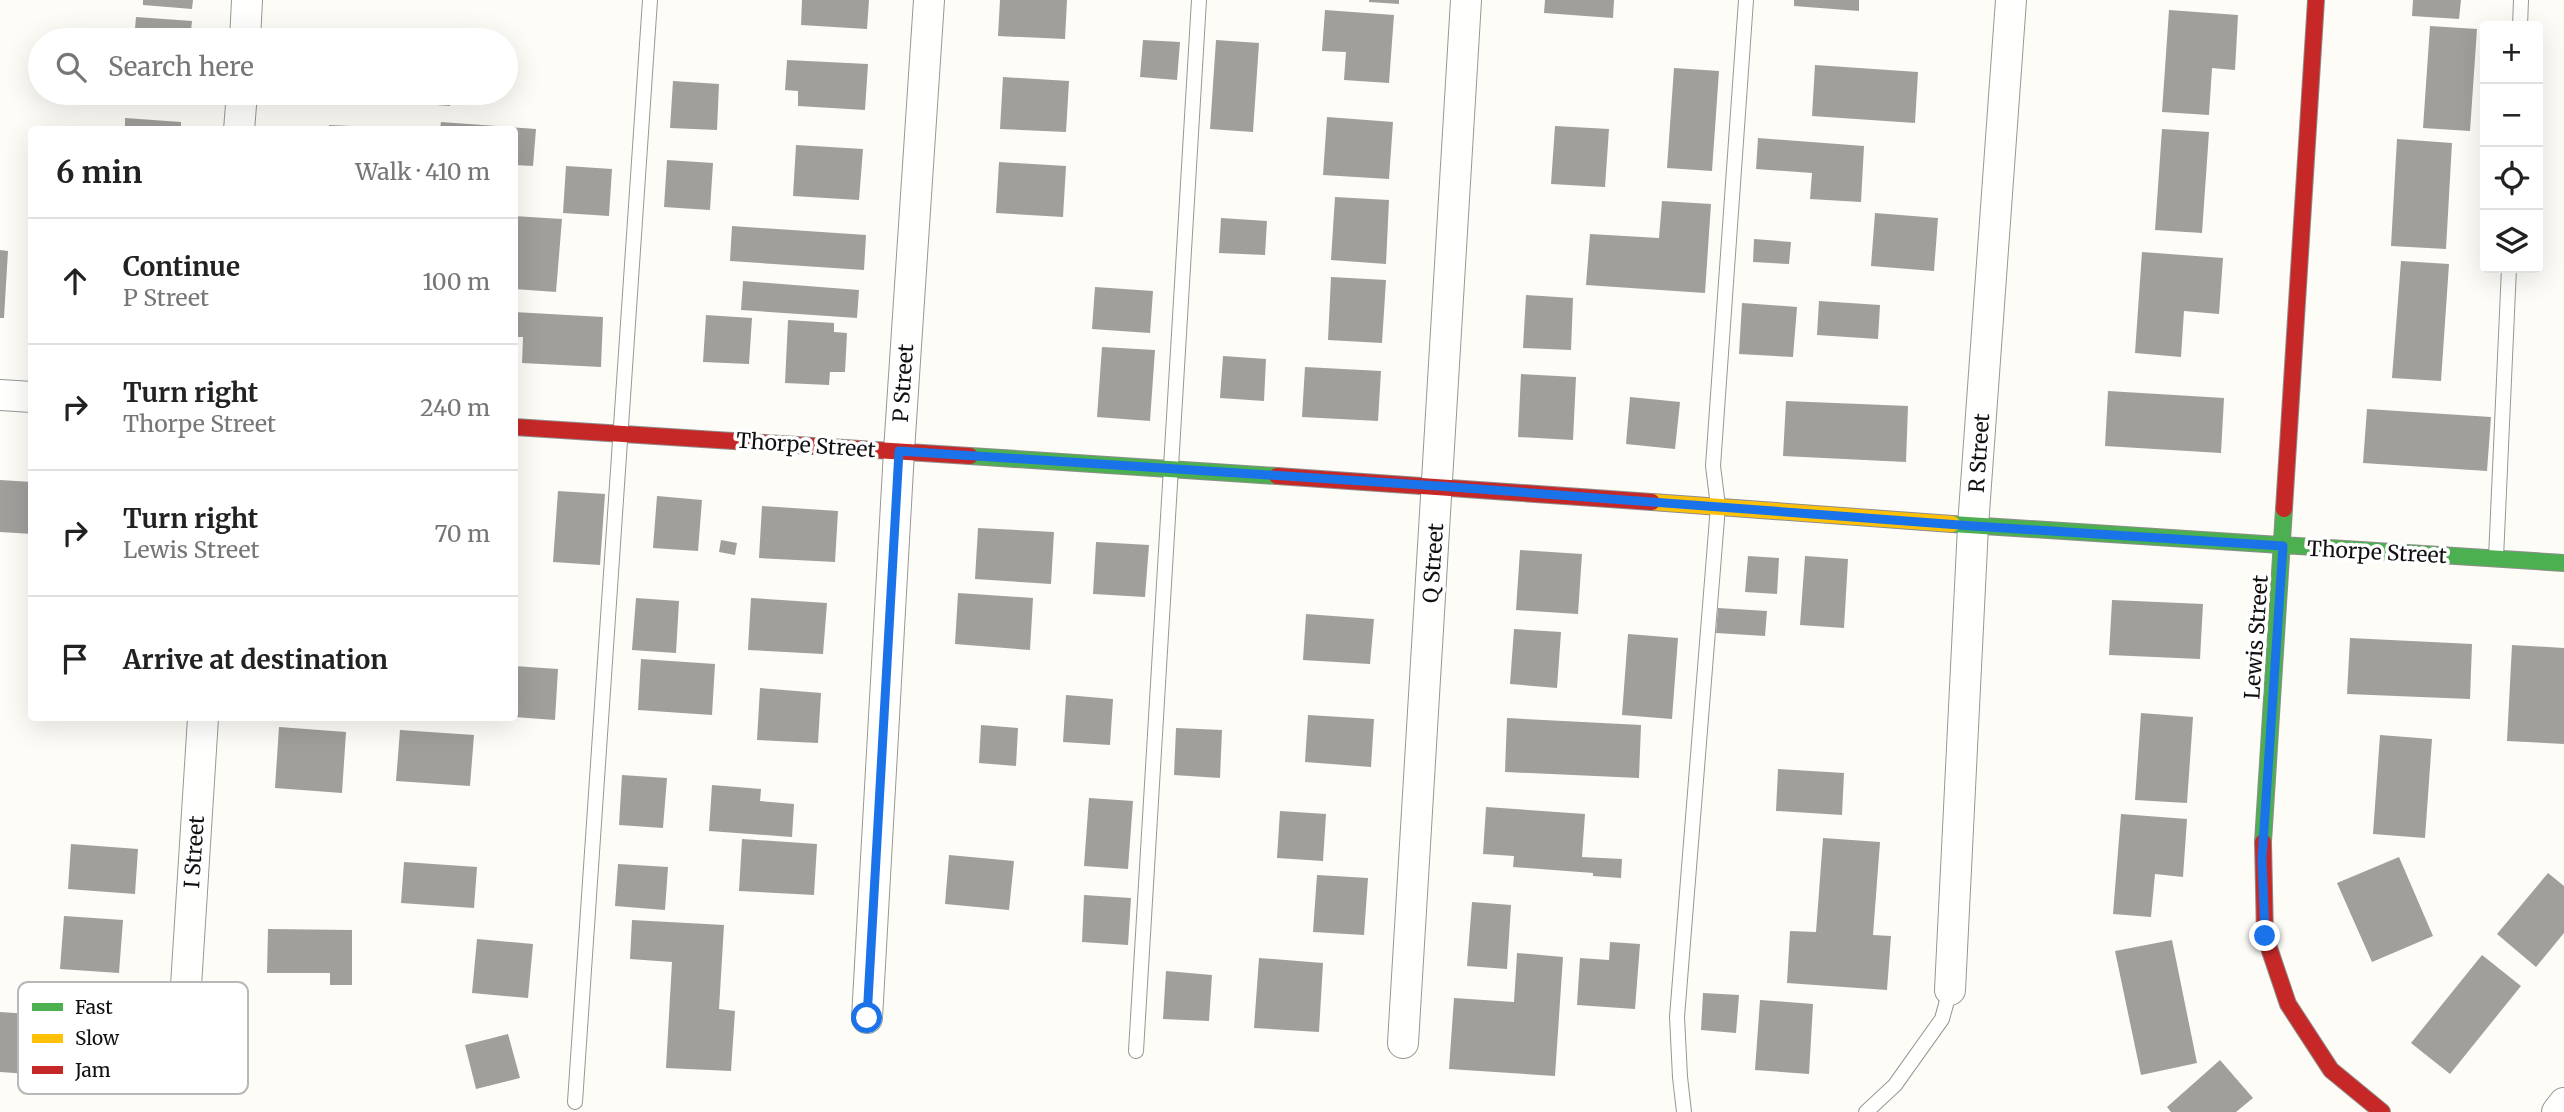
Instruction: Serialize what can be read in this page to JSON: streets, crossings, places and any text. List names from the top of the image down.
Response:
{
  "streets": {
    "street": [
      "P Street",
      "Thorpe Street",
      "R Street",
      "Q Street",
      "Lewis Street",
      "I Street"
    ]
  },
  "crossings": [
    ["P Street", "Thorpe Street"],
    ["Thorpe Street", "R Street"],
    ["Thorpe Street", "Q Street"],
    ["Thorpe Street", "Lewis Street"]
  ],
  "legend": ["Fast", "Slow", "Jam"],
  "page": {
    "map_buttons": ["+", "−"],
    "search": "Search here",
    "heading": ["6 min", "Walk · 410 m"],
    "list": [
      ["Continue", "P Street", "100 m"],
      ["Turn right", "Thorpe Street", "240 m"],
      ["Turn right", "Lewis Street", "70 m"],
      "Arrive at destination"
    ]
  }
}
